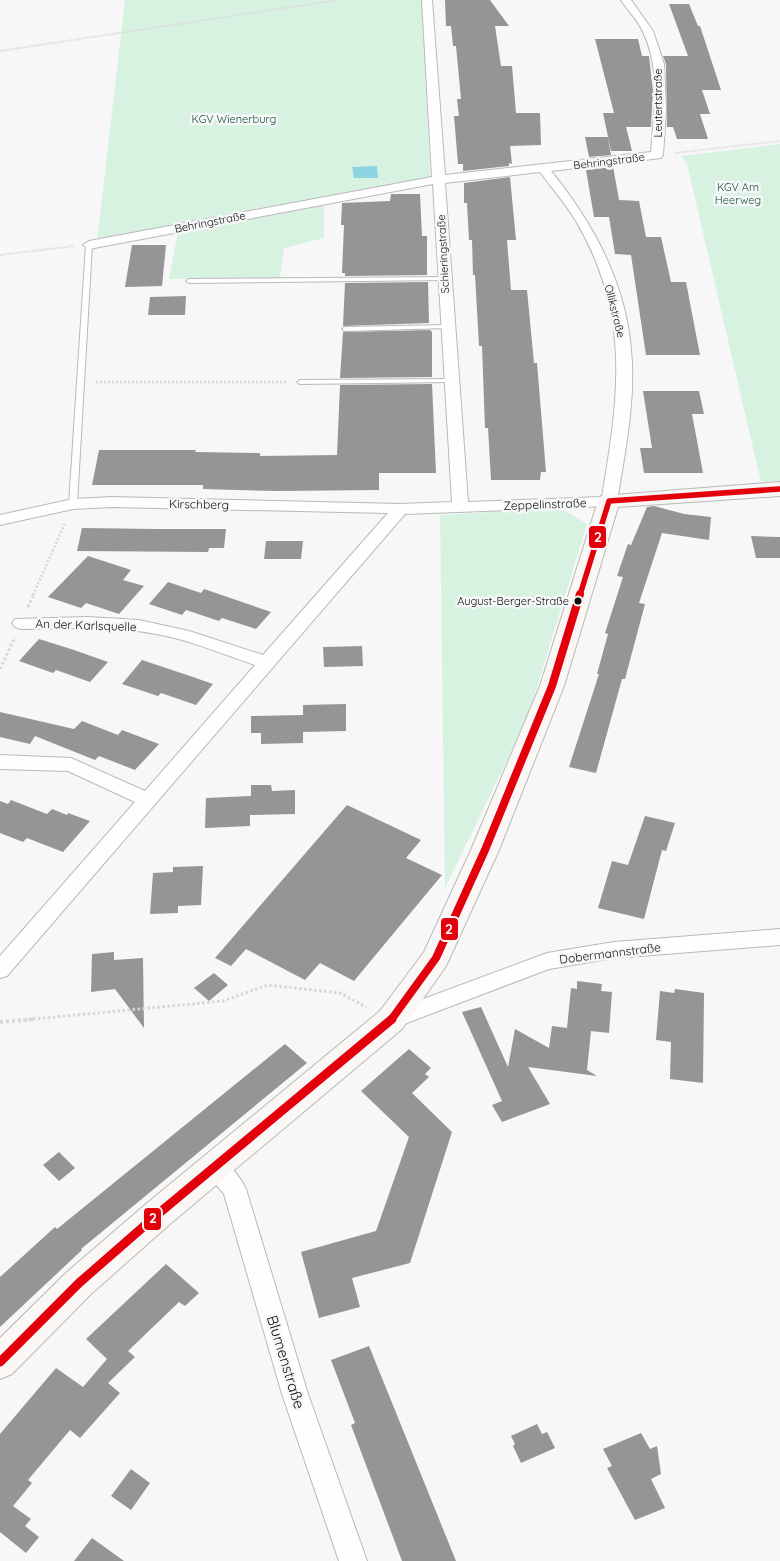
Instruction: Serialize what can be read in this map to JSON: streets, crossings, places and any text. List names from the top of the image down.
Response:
{
  "streets": {
    "street": [
      "Leutertstraße",
      "Behringstraße",
      "Schieringstraße",
      "Ollikstraße",
      "Kirschberg",
      "Zeppelinstraße",
      "An der Karlsquelle",
      "Dobermannstraße",
      "Blumenstraße"
    ]
  },
  "crossings": [
    ["Leutertstraße", "Behringstraße"],
    ["Behringstraße", "Schieringstraße"],
    ["Behringstraße", "Ollikstraße"],
    ["Schieringstraße", "Zeppelinstraße"],
    ["Ollikstraße", "Zeppelinstraße"],
    ["Kirschberg", "Zeppelinstraße"]
  ],
  "parks": ["KGV Wienerburg", "KGV Am Heerweg"],
  "places": ["August-Berger-Straße"],
  "lines": ["transit line 2"]
}
